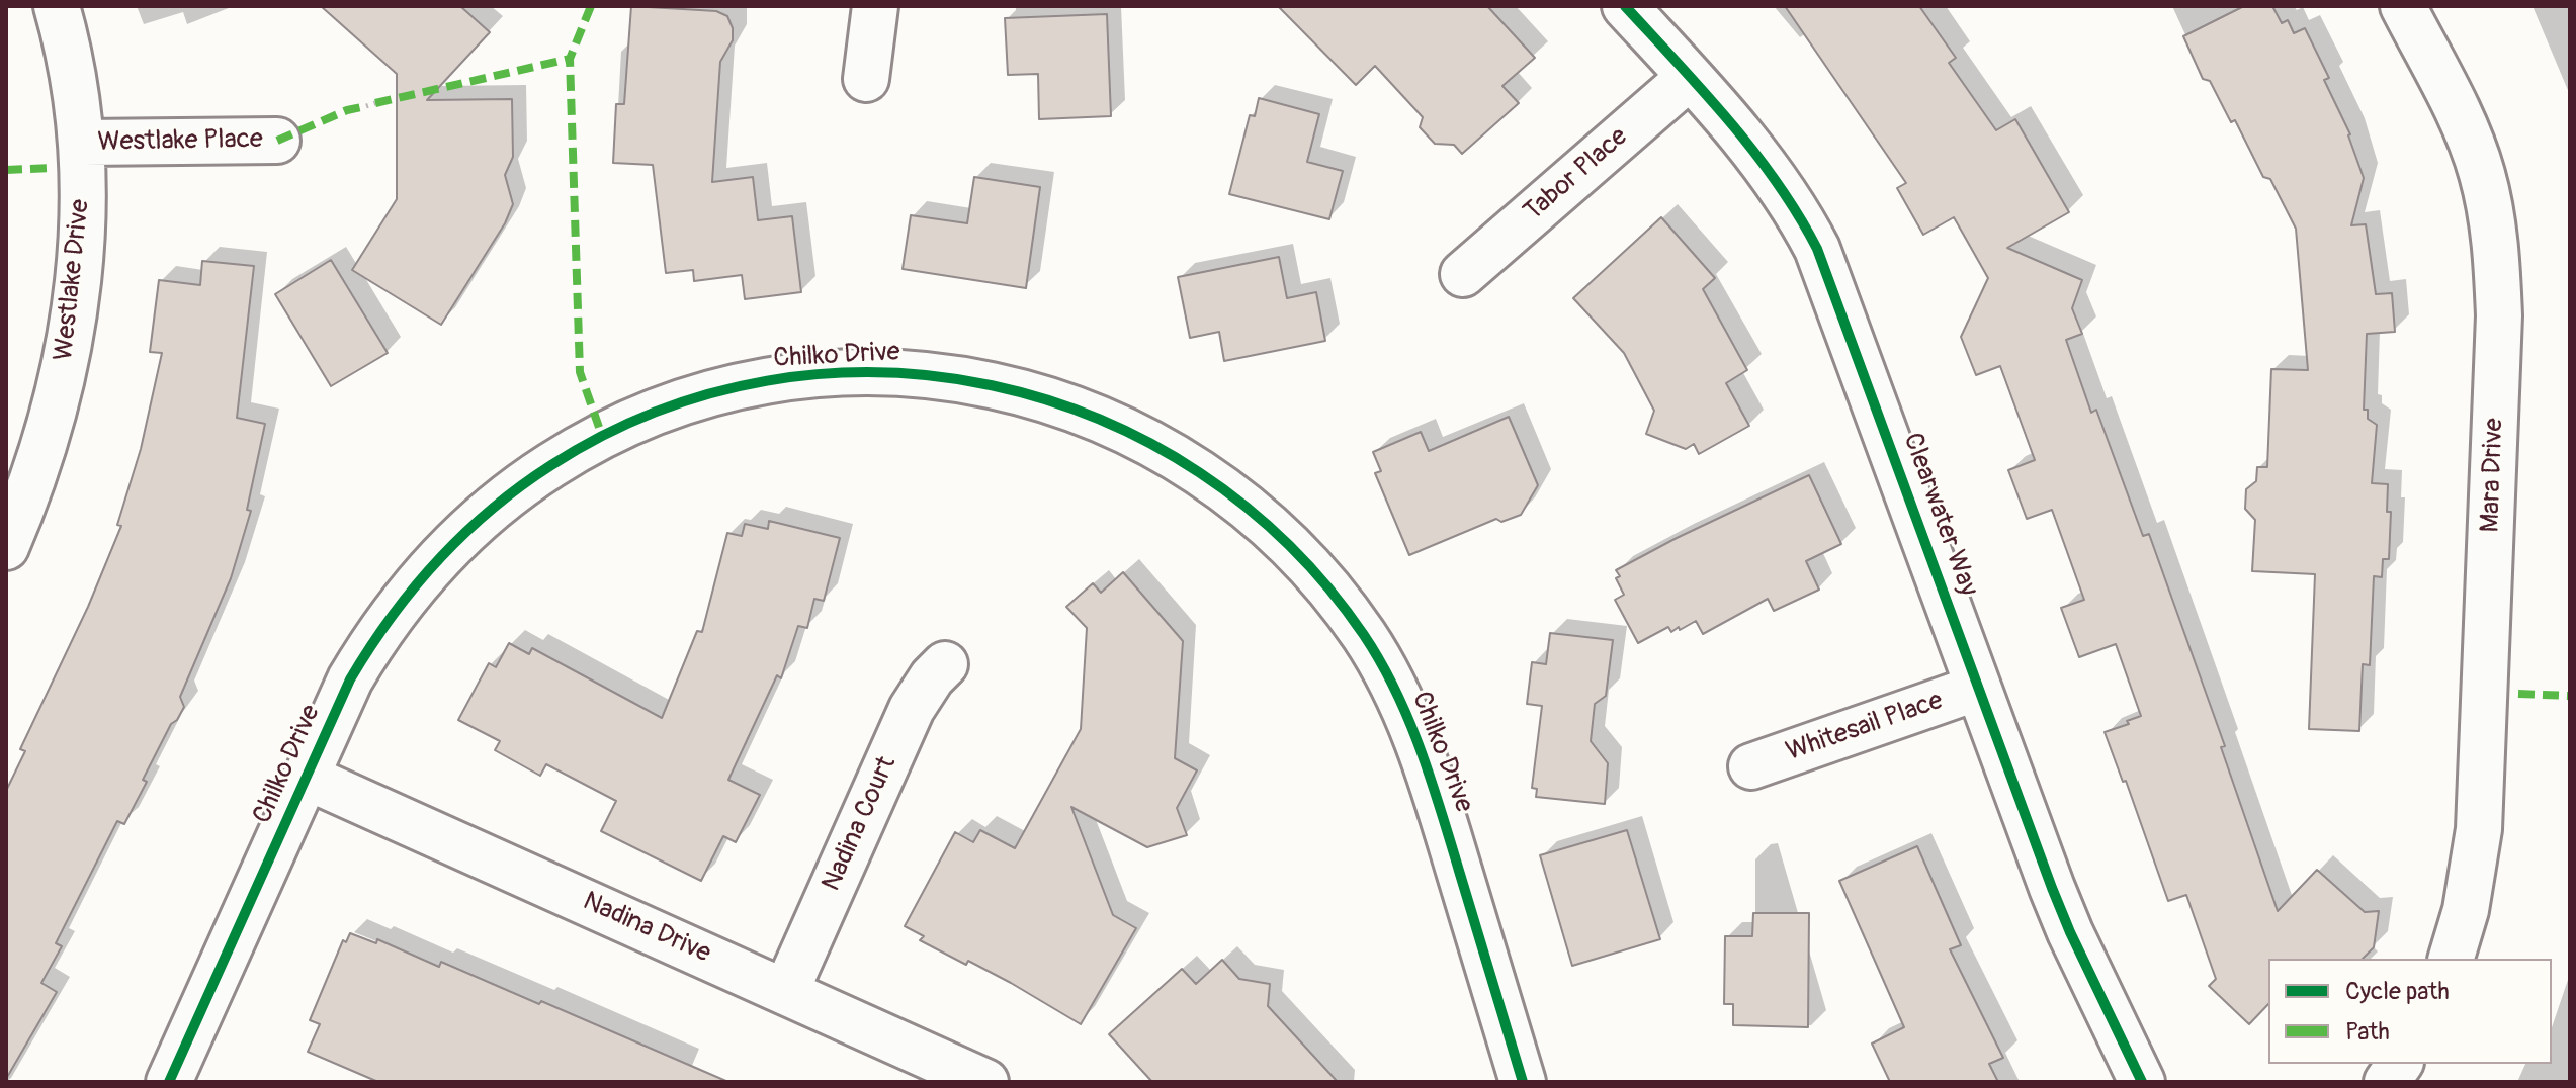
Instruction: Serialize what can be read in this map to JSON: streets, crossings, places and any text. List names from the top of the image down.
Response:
{
  "streets": {
    "street": [
      "Westlake Place",
      "Tabor Place",
      "Westlake Drive",
      "Chilko Drive",
      "Mara Drive",
      "Clearwater Way",
      "Whitesail Place",
      "Nadina Court",
      "Nadina Drive"
    ]
  },
  "crossings": [
    ["Westlake Place", "Westlake Drive"],
    ["Tabor Place", "Clearwater Way"],
    ["Chilko Drive", "Nadina Drive"],
    ["Clearwater Way", "Whitesail Place"],
    ["Nadina Court", "Nadina Drive"]
  ],
  "legend": ["Cycle path", "Path"]
}
